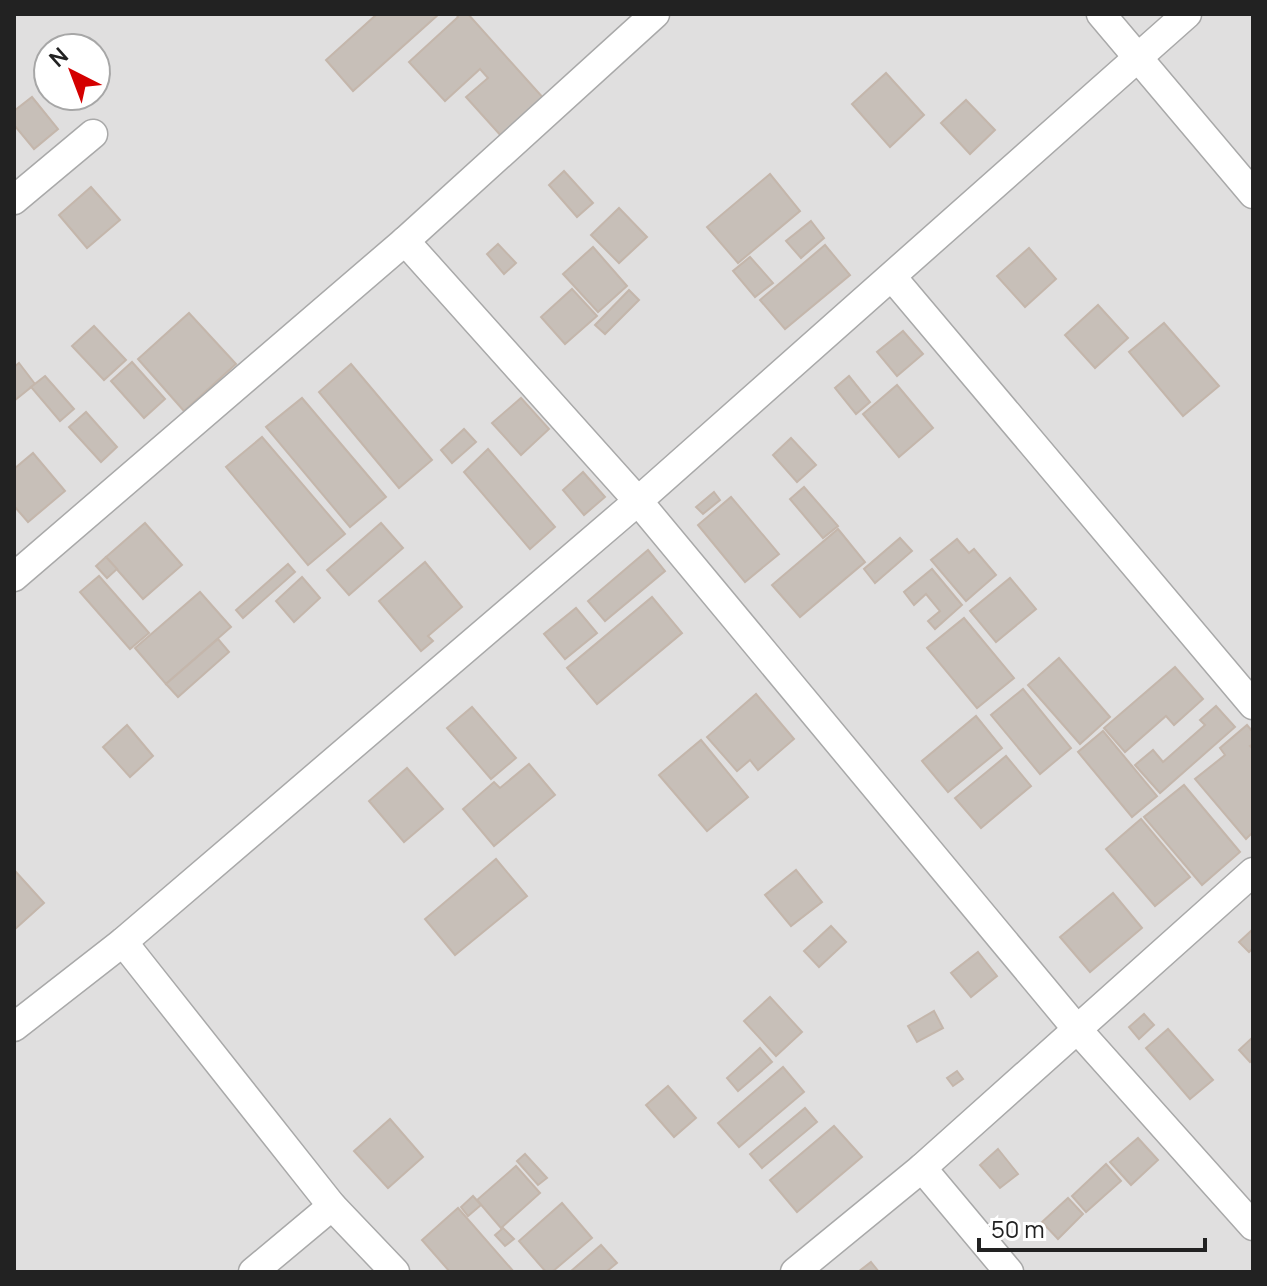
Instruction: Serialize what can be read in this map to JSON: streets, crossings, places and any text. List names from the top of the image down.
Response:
{
  "scale_bar": "50 m",
  "north": "top left"
}
